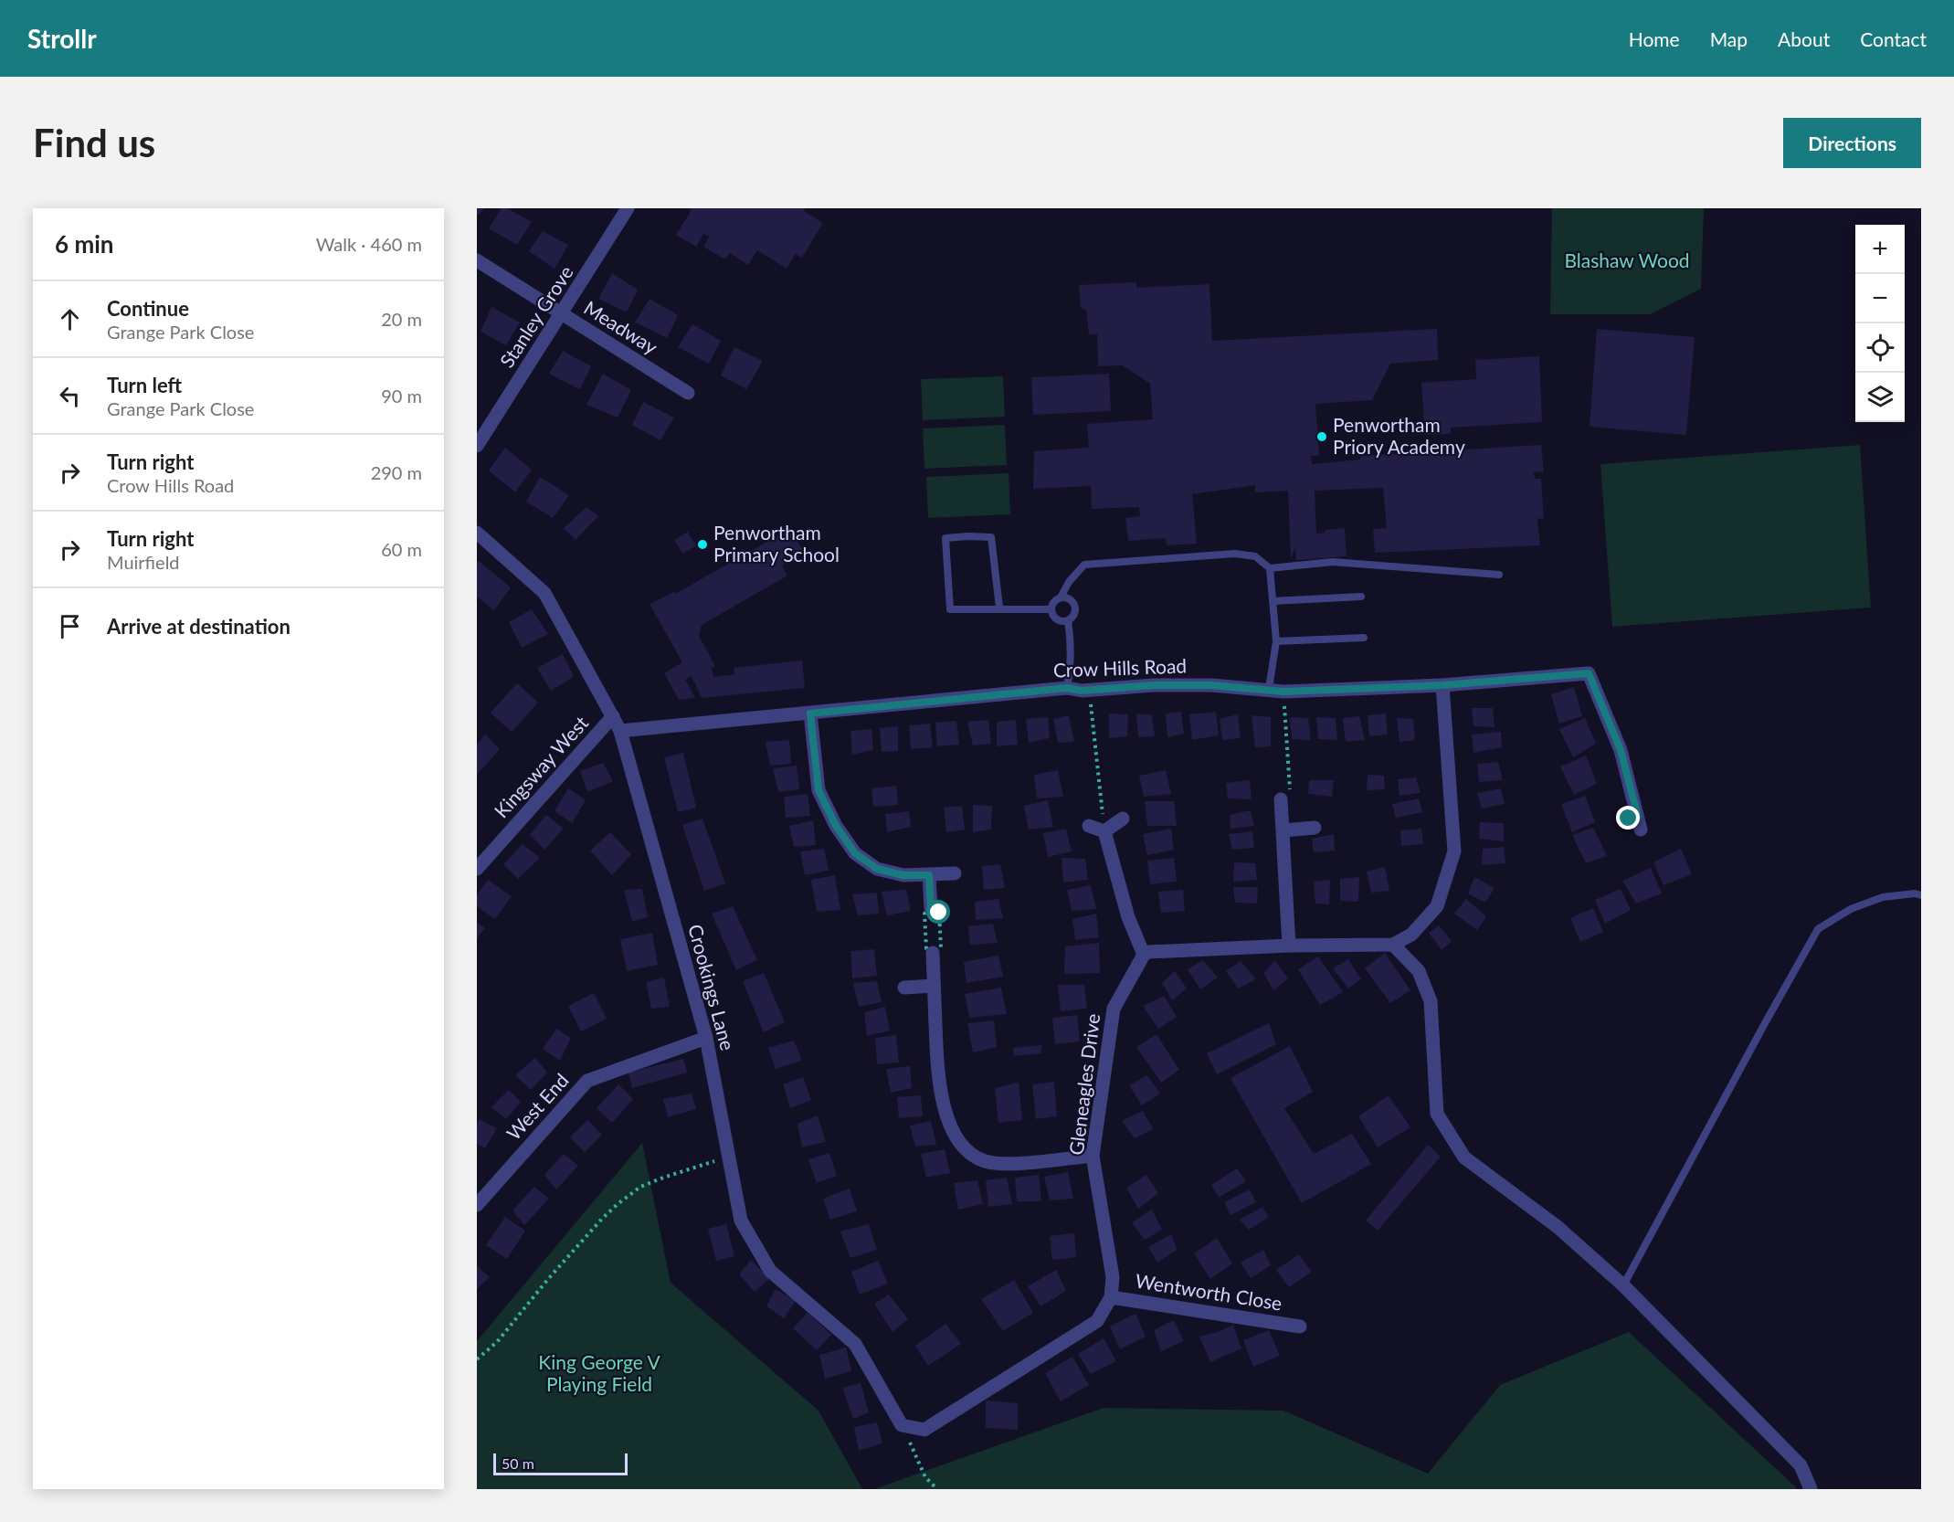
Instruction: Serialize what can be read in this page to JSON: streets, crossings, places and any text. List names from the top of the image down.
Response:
{
  "streets": {
    "street": [
      "Stanley Grove",
      "Meadway",
      "Crow Hills Road",
      "Kingsway West",
      "Crookings Lane",
      "Gleneagles Drive",
      "West End",
      "Wentworth Close"
    ]
  },
  "crossings": [
    ["Stanley Grove", "Meadway"],
    ["Crow Hills Road", "Crookings Lane"],
    ["Kingsway West", "Crookings Lane"],
    ["Crookings Lane", "Gleneagles Drive"],
    ["Crookings Lane", "West End"],
    ["Gleneagles Drive", "Wentworth Close"]
  ],
  "parks": ["Blashaw Wood", "King George V Playing Field"],
  "places": ["Penwortham Priory Academy", "Penwortham Primary School"],
  "scale_bar": "50 m",
  "page": {
    "header": "Strollr",
    "nav": [
      "Home",
      "Map",
      "About",
      "Contact"
    ],
    "buttons": "Directions",
    "title": "Find us",
    "heading": ["6 min", "Walk · 460 m"],
    "map_buttons": ["+", "−"],
    "list": [
      ["Continue", "Grange Park Close", "20 m"],
      ["Turn left", "Grange Park Close", "90 m"],
      ["Turn right", "Crow Hills Road", "290 m"],
      ["Turn right", "Muirfield", "60 m"],
      "Arrive at destination"
    ],
    "scale": "50 m"
  }
}
